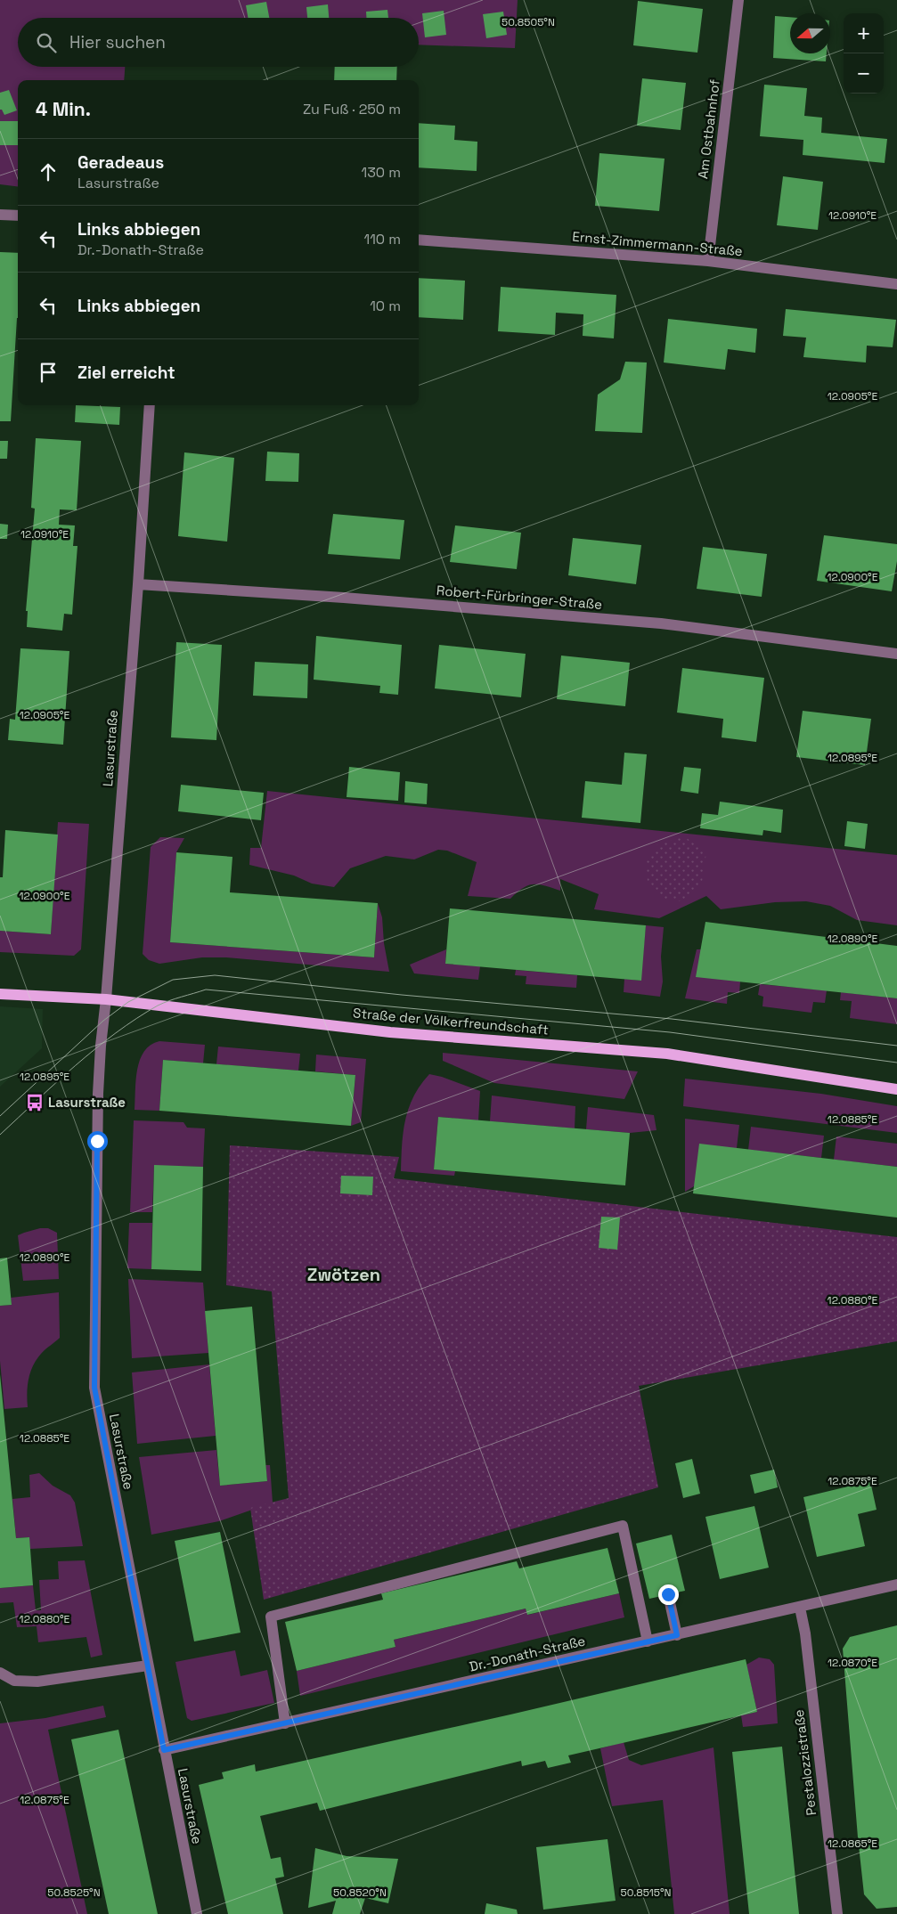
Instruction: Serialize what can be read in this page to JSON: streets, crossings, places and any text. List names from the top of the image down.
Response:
{
  "streets": {
    "main road": ["Straße der Völkerfreundschaft"],
    "street": [
      "Am Ostbahnhof",
      "Ernst-Zimmermann-Straße",
      "Robert-Fürbringer-Straße",
      "Lasurstraße",
      "Dr.-Donath-Straße",
      "Pestalozzistraße"
    ]
  },
  "crossings": [
    ["Am Ostbahnhof", "Ernst-Zimmermann-Straße"],
    ["Robert-Fürbringer-Straße", "Lasurstraße"],
    ["Lasurstraße", "Straße der Völkerfreundschaft"],
    ["Lasurstraße", "Dr.-Donath-Straße"],
    ["Dr.-Donath-Straße", "Pestalozzistraße"]
  ],
  "districts": ["Zwötzen"],
  "places": {
    "bus stop": ["Lasurstraße"]
  },
  "north": "left",
  "page": {
    "map_buttons": ["+", "−"],
    "search": "Hier suchen",
    "heading": ["4 Min.", "Zu Fuß · 250 m"],
    "list": [
      ["Geradeaus", "Lasurstraße", "130 m"],
      ["Links abbiegen", "Dr.-Donath-Straße", "110 m"],
      ["Links abbiegen", "10 m"],
      "Ziel erreicht"
    ]
  },
  "coordinates": [
    "50.8505°N",
    "12.0910°E",
    "12.0905°E",
    "12.0900°E",
    "12.0895°E",
    "12.0890°E",
    "12.0885°E",
    "12.0880°E",
    "12.0875°E",
    "12.0870°E",
    "12.0865°E",
    "50.8525°N",
    "50.8520°N",
    "50.8515°N"
  ]
}
